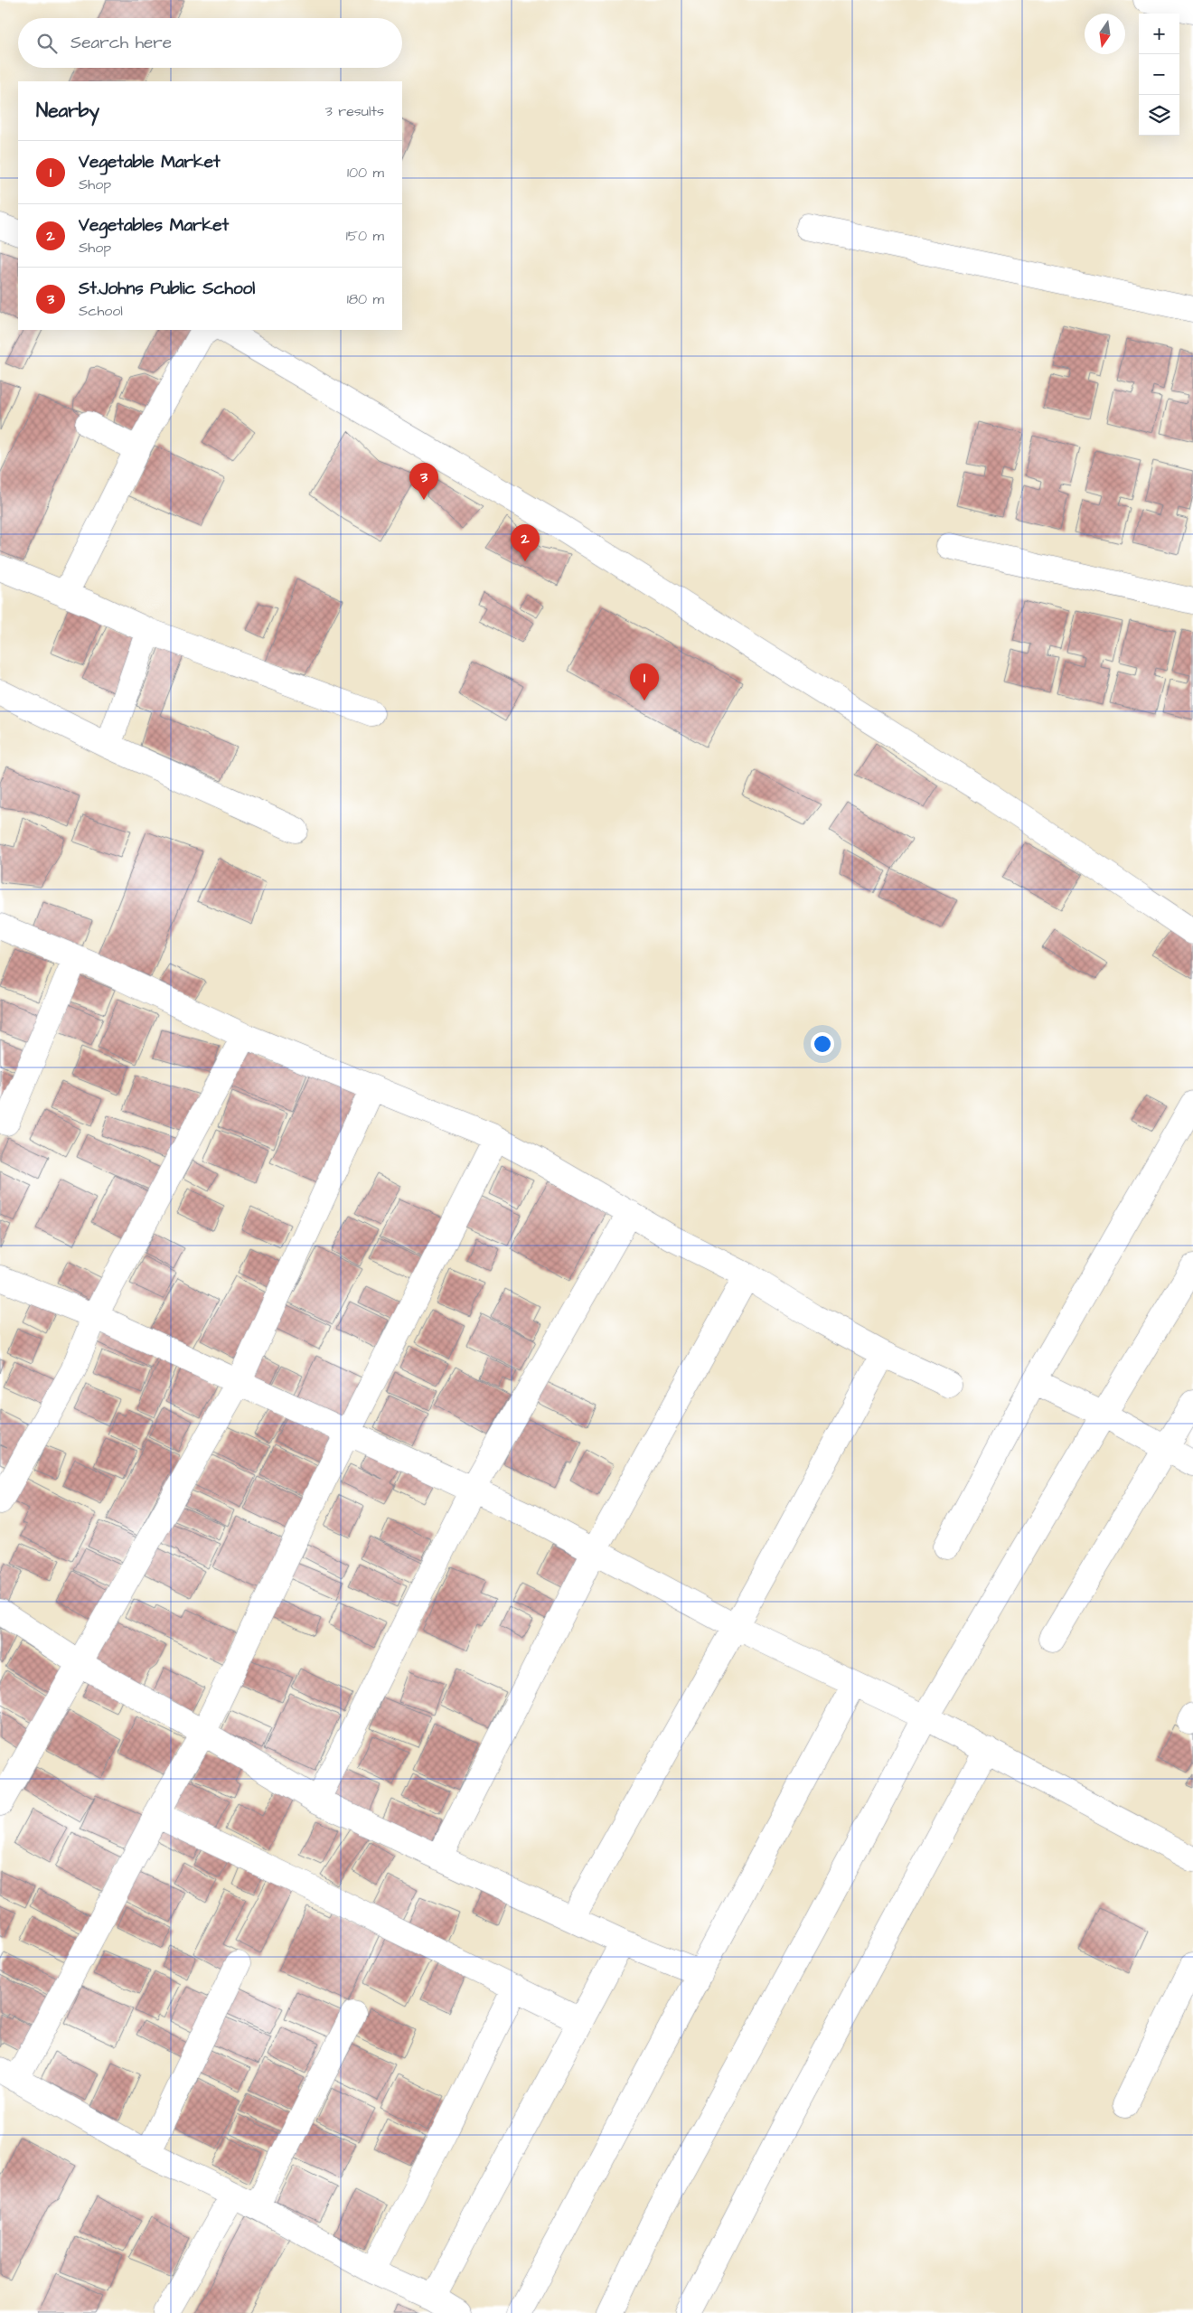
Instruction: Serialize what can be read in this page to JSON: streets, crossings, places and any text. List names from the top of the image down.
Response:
{
  "north": "bottom",
  "page": {
    "map_buttons": ["+", "−"],
    "search": "Search here",
    "heading": ["Nearby", "3 results"],
    "list": [
      {
        "mark": "1",
        "name": "Vegetable Market",
        "note": "Shop",
        "value": "100 m"
      },
      {
        "mark": "2",
        "name": "Vegetables Market",
        "note": "Shop",
        "value": "150 m"
      },
      {
        "mark": "3",
        "name": "St.Johns Public School",
        "note": "School",
        "value": "180 m"
      }
    ],
    "pins": ["3", "2", "1"]
  }
}
